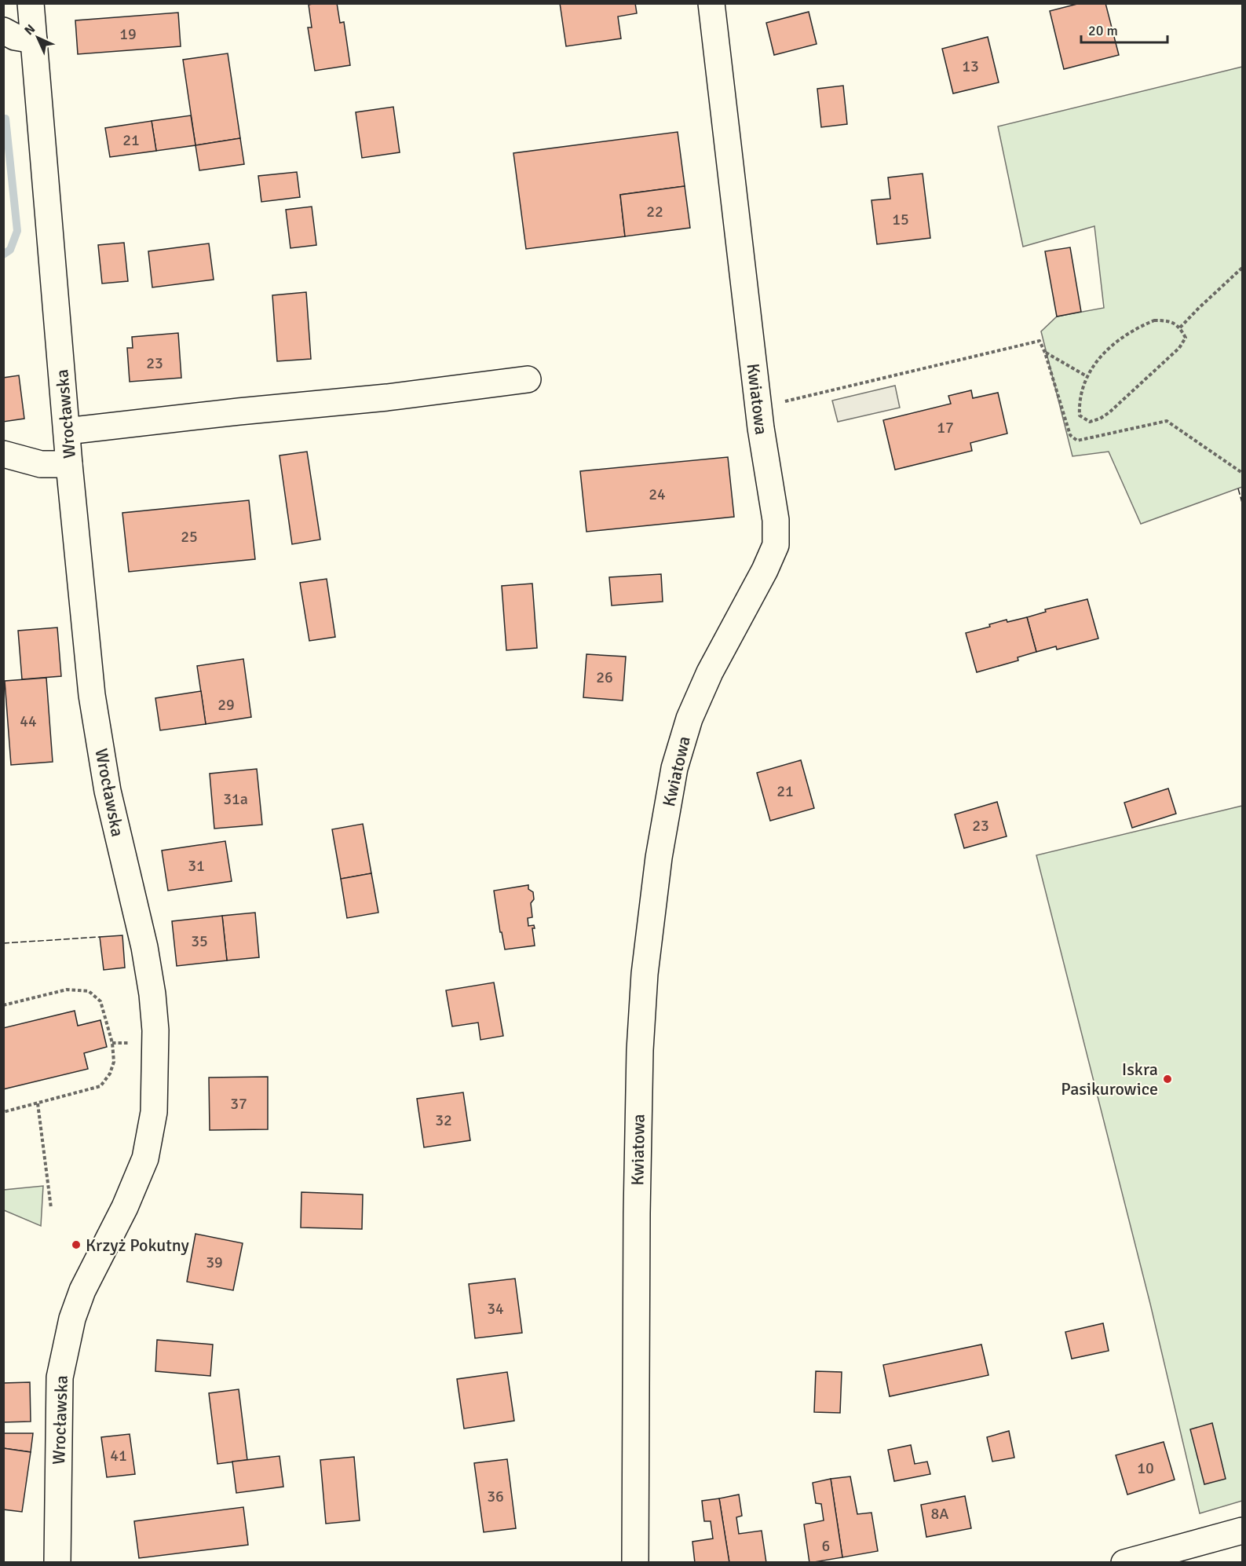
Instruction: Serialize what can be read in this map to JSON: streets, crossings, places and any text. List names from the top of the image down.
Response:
{
  "streets": {
    "street": ["Kwiatowa", "Wrocławska"]
  },
  "places": ["Iskra Pasikurowice", "Krzyż Pokutny"],
  "house_numbers": [
    "19",
    "13",
    "21",
    "22",
    "15",
    "23",
    "17",
    "24",
    "25",
    "26",
    "29",
    "44",
    "21",
    "31a",
    "23",
    "31",
    "35",
    "37",
    "32",
    "39",
    "34",
    "41",
    "10",
    "36",
    "8A",
    "6"
  ],
  "scale_bar": "20 m",
  "north": "top left"
}
